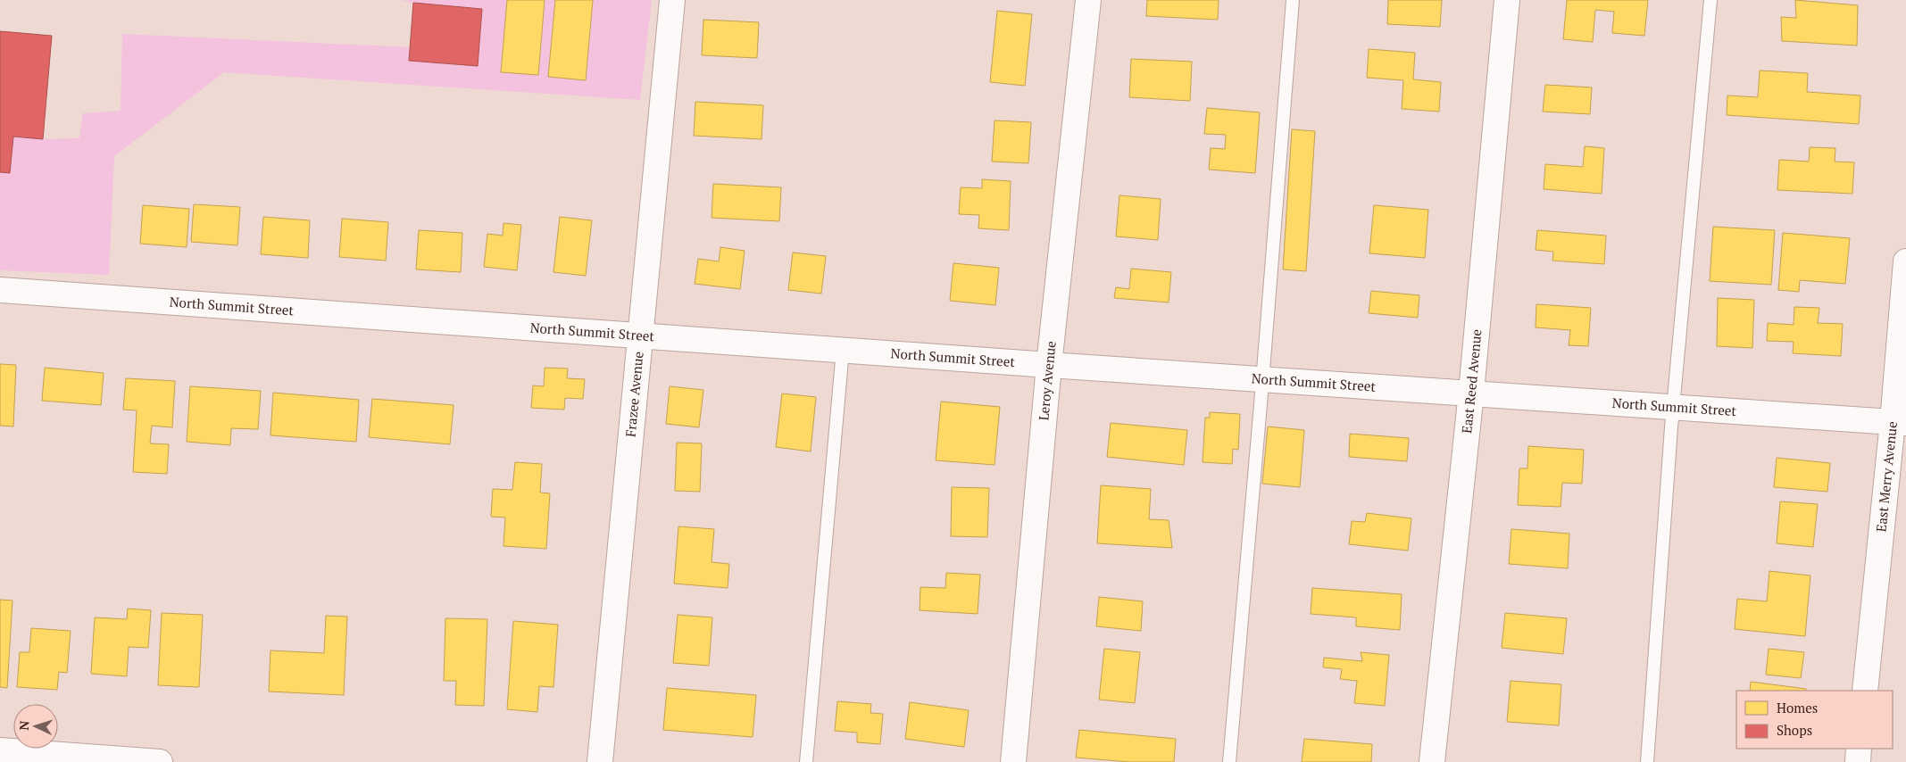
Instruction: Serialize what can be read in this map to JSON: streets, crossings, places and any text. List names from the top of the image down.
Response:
{
  "streets": {
    "street": [
      "North Summit Street",
      "Leroy Avenue",
      "East Reed Avenue",
      "Frazee Avenue",
      "East Merry Avenue"
    ]
  },
  "crossings": [
    ["North Summit Street", "Leroy Avenue"],
    ["North Summit Street", "East Reed Avenue"],
    ["North Summit Street", "Frazee Avenue"],
    ["North Summit Street", "East Merry Avenue"]
  ],
  "legend": ["Homes", "Shops"],
  "north": "left"
}
